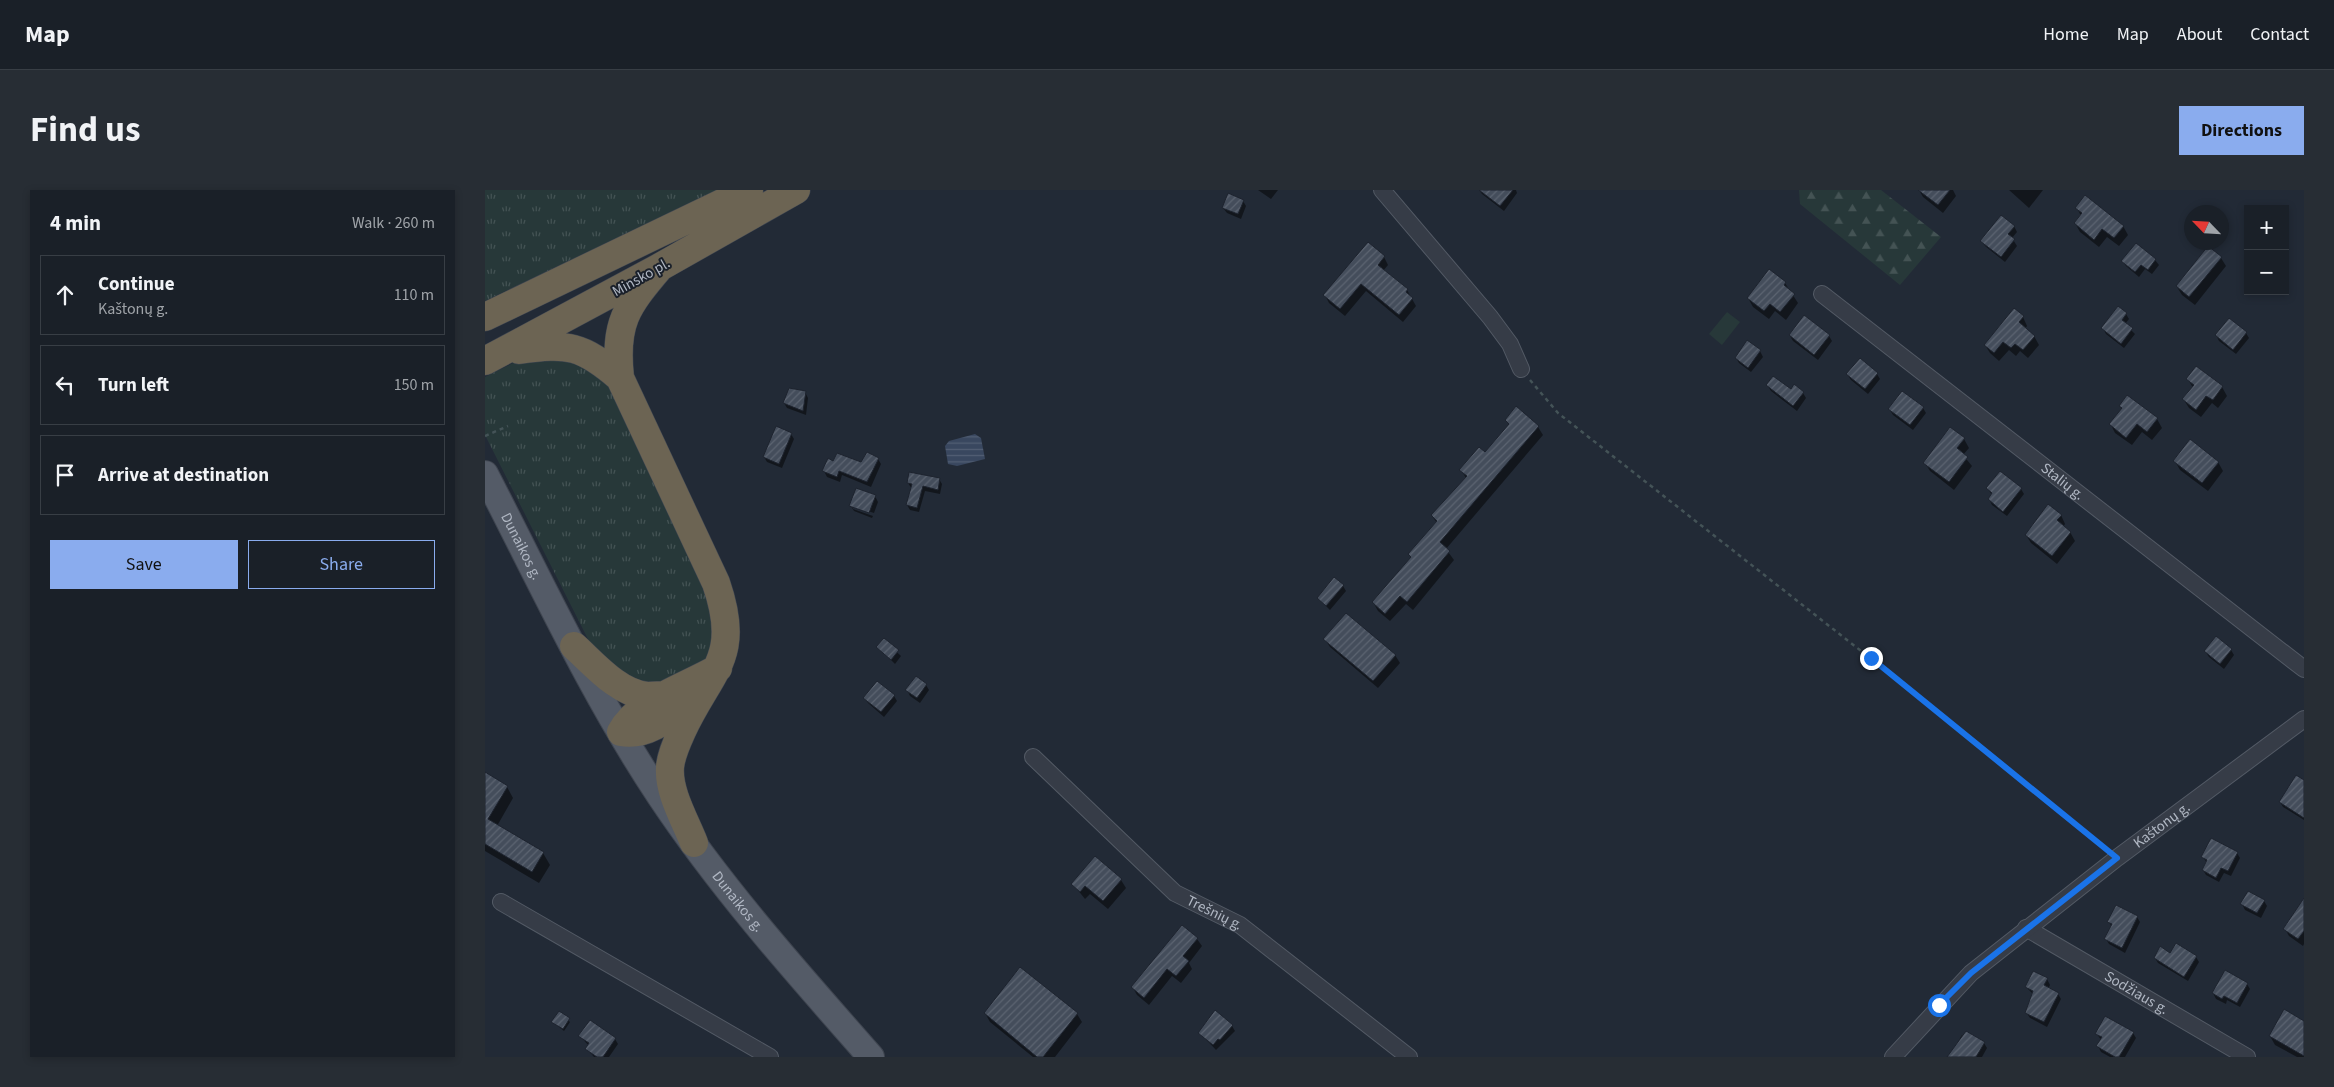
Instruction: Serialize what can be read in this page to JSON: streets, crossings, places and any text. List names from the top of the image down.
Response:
{
  "streets": {
    "highway": ["Minsko pl."],
    "main road": ["Dunaikos g."],
    "street": [
      "Stalių g.",
      "Kaštonų g.",
      "Trešnių g.",
      "Sodžiaus g."
    ]
  },
  "crossings": [
    ["Kaštonų g.", "Sodžiaus g."]
  ],
  "north": "top left",
  "page": {
    "header": "Map",
    "nav": [
      "Home",
      "Map",
      "About",
      "Contact"
    ],
    "title": "Find us",
    "buttons": [
      "Directions",
      ["Save", "Share"]
    ],
    "heading": ["4 min", "Walk · 260 m"],
    "map_buttons": ["+", "−"],
    "list": [
      ["Continue", "Kaštonų g.", "110 m"],
      ["Turn left", "150 m"],
      "Arrive at destination"
    ]
  }
}
